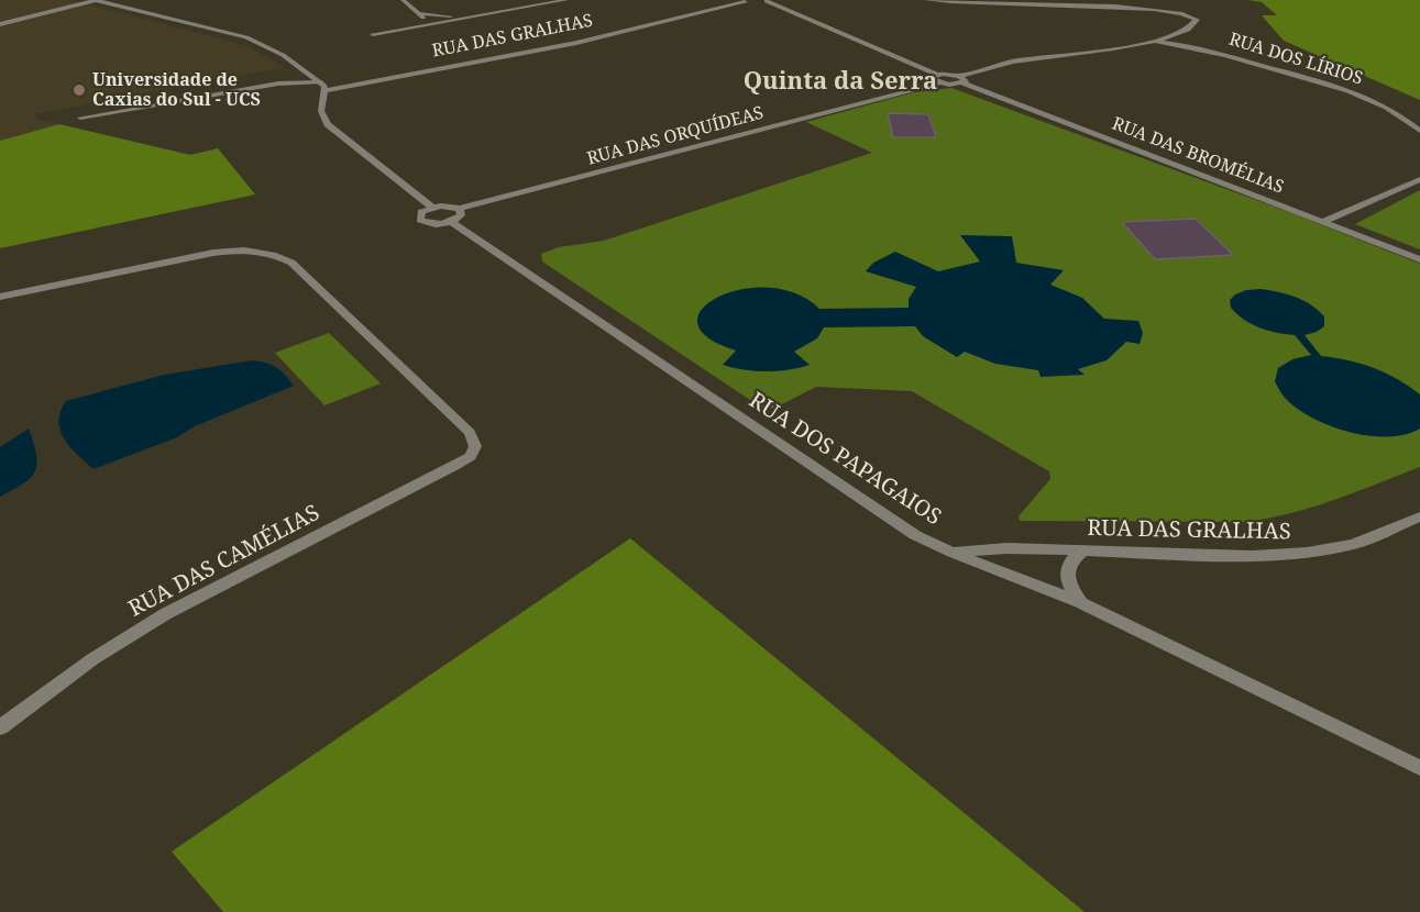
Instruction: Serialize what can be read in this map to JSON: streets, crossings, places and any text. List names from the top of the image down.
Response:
{
  "streets": {
    "street": [
      "RUA DAS GRALHAS",
      "RUA DOS LÍRIOS",
      "RUA DAS ORQUÍDEAS",
      "RUA DAS BROMÉLIAS",
      "RUA DOS PAPAGAIOS",
      "RUA DAS CAMÉLIAS"
    ]
  },
  "crossings": [
    ["RUA DAS GRALHAS", "RUA DOS PAPAGAIOS"],
    ["RUA DAS ORQUÍDEAS", "RUA DOS PAPAGAIOS"]
  ],
  "districts": ["Quinta da Serra"],
  "places": ["Universidade de Caxias do Sul - UCS"]
}
